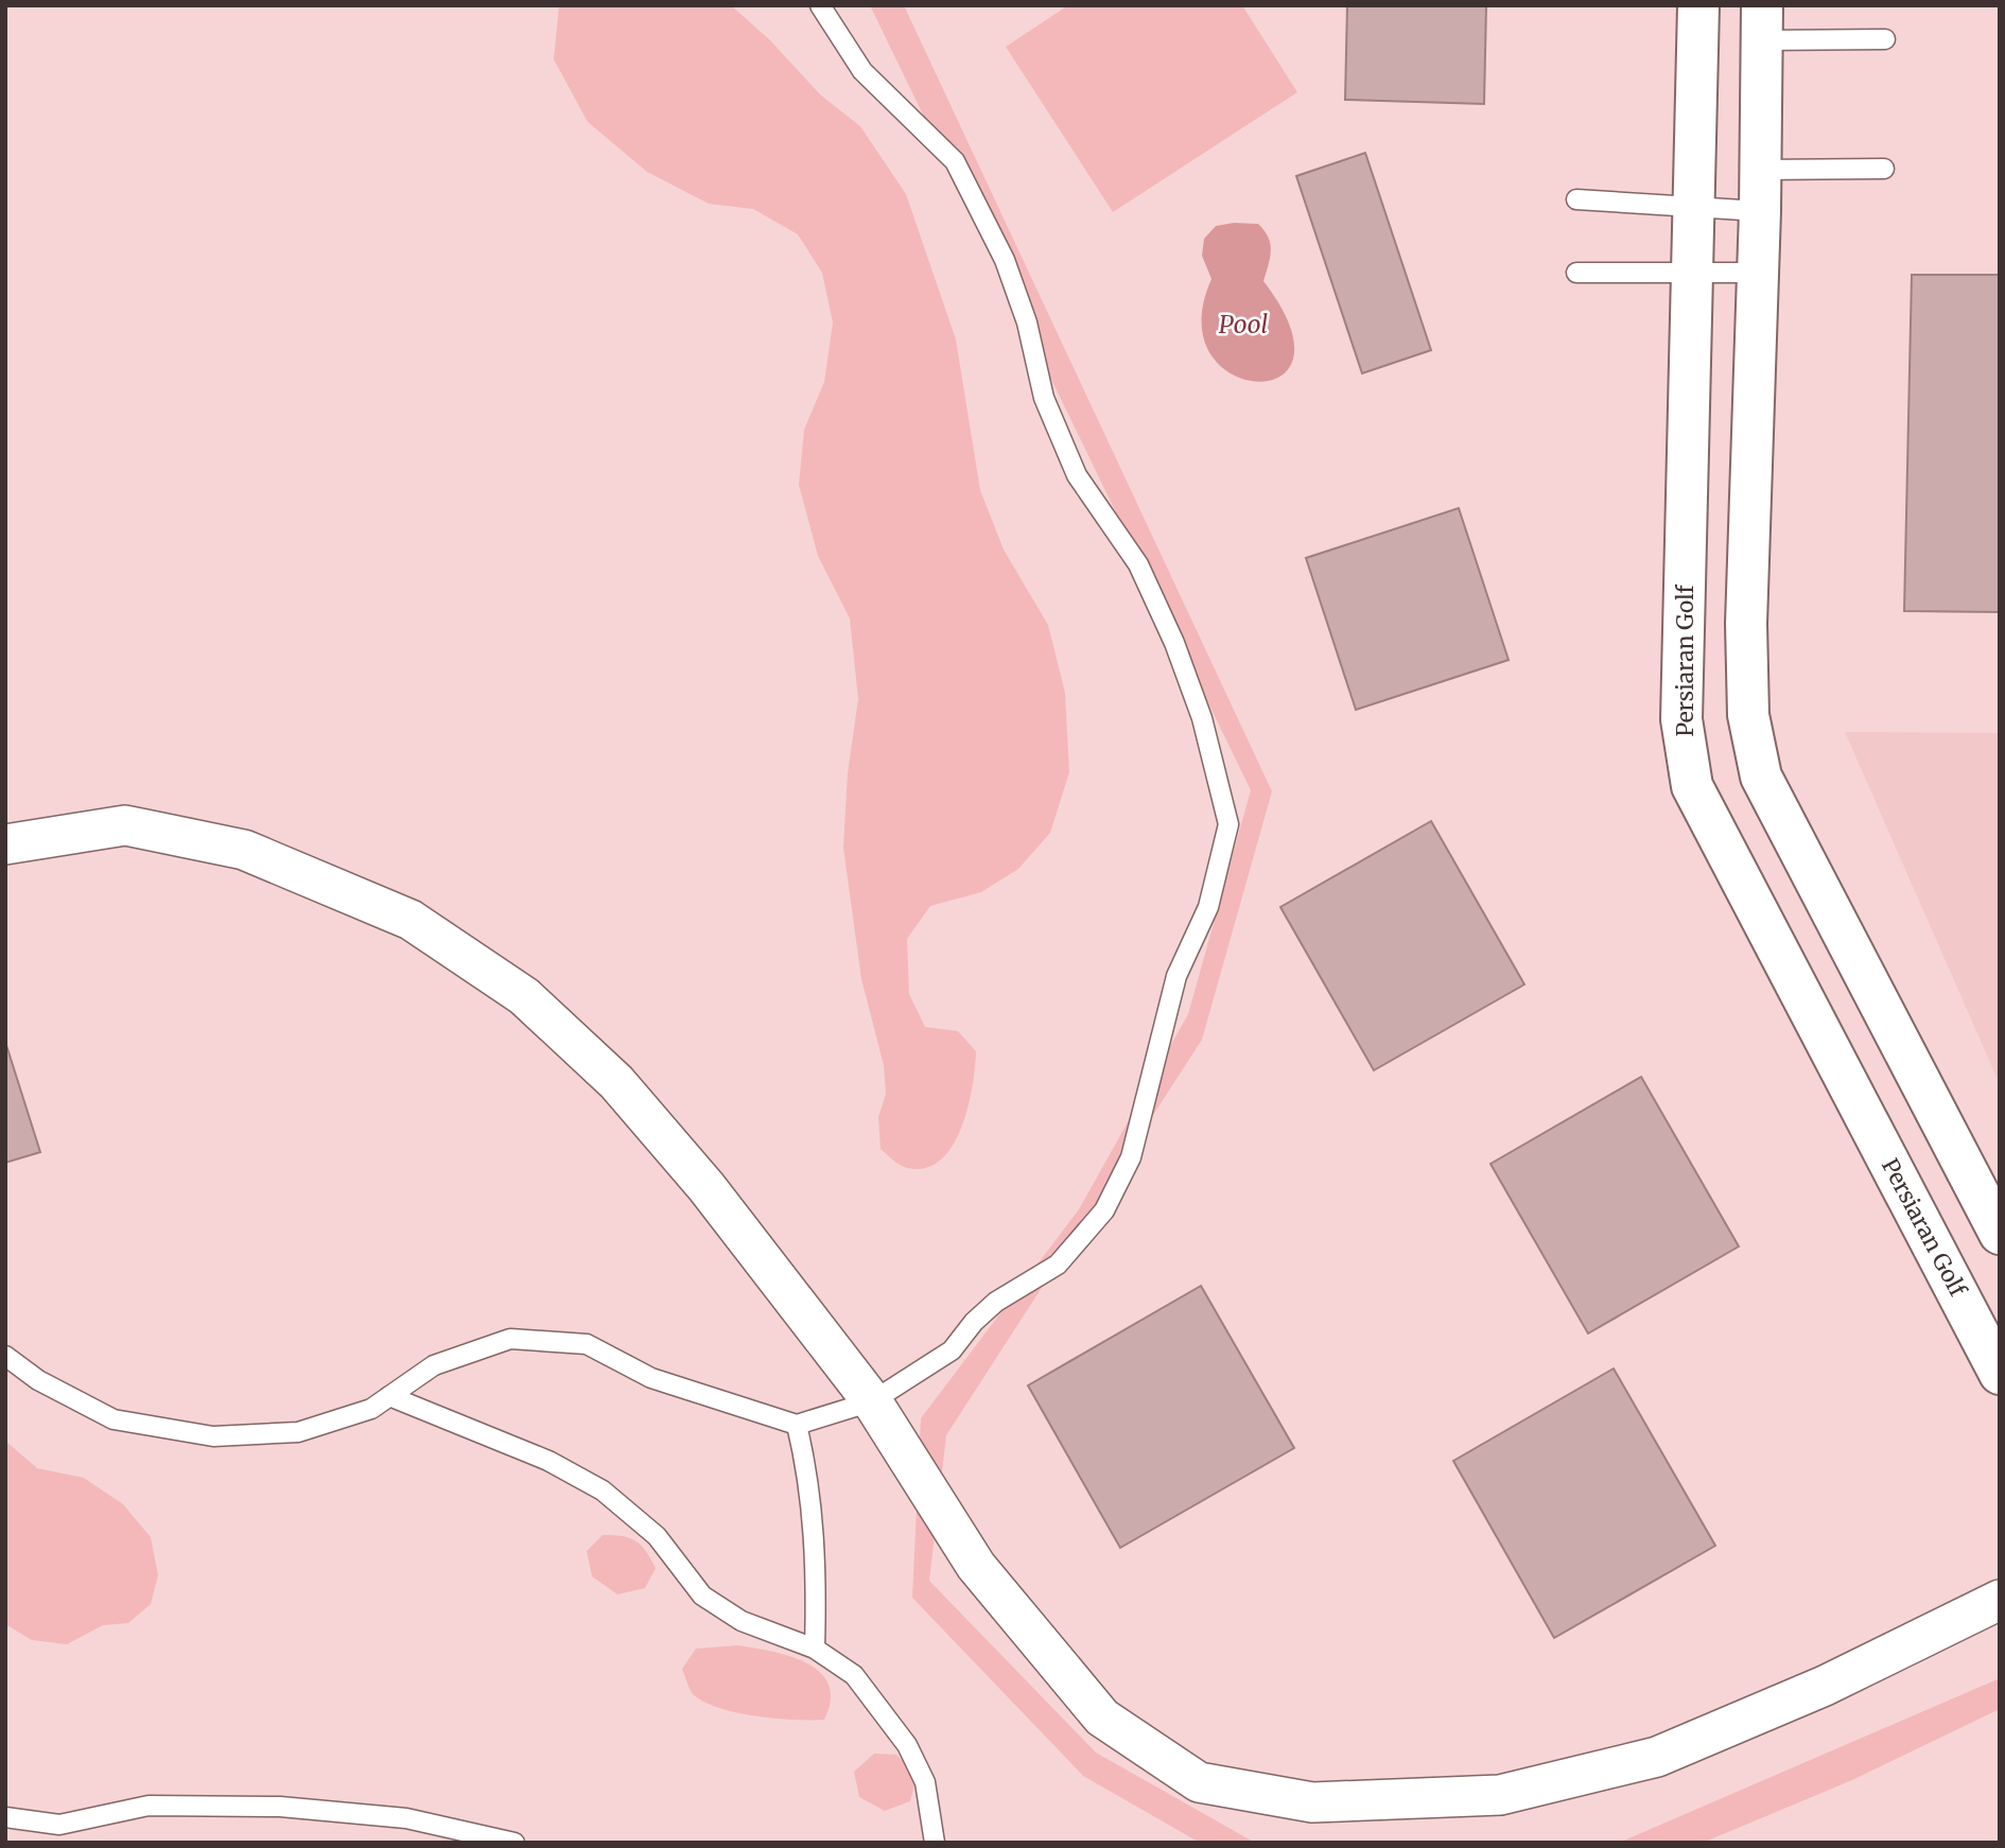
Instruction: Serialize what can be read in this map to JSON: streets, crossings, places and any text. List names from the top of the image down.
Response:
{
  "streets": {
    "street": ["Persiaran Golf"]
  },
  "water": ["Pool"]
}
